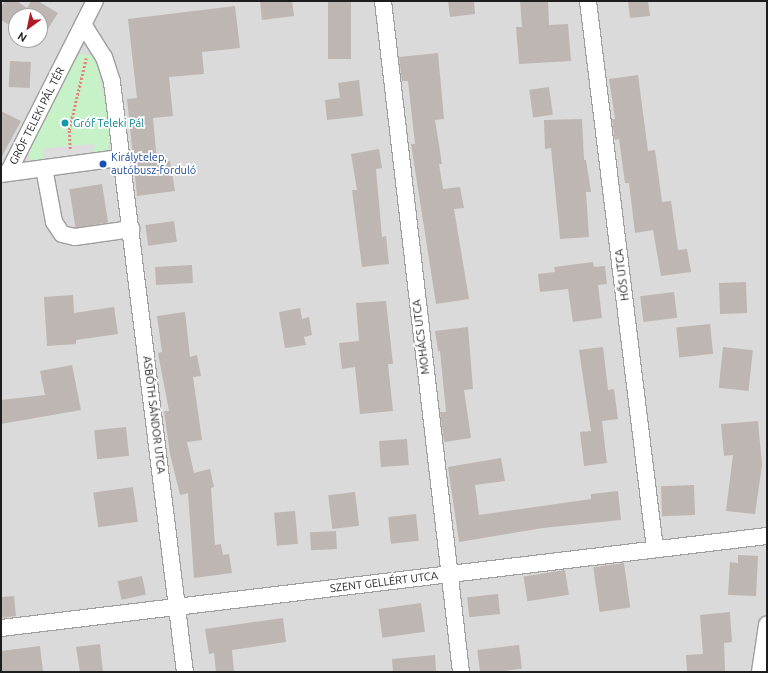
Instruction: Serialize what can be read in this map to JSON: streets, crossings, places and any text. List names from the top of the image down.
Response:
{
  "streets": {
    "street": [
      "GRÓF TELEKI PÁL TÉR",
      "HŐS UTCA",
      "MOHÁCS UTCA",
      "ASBÓTH SÁNDOR UTCA",
      "SZENT GELLÉRT UTCA"
    ]
  },
  "crossings": [
    ["GRÓF TELEKI PÁL TÉR", "ASBÓTH SÁNDOR UTCA"],
    ["HŐS UTCA", "SZENT GELLÉRT UTCA"],
    ["MOHÁCS UTCA", "SZENT GELLÉRT UTCA"],
    ["ASBÓTH SÁNDOR UTCA", "SZENT GELLÉRT UTCA"]
  ],
  "places": ["Gróf Teleki Pál", "Királytelep, autóbusz-forduló"],
  "north": "bottom left"
}
